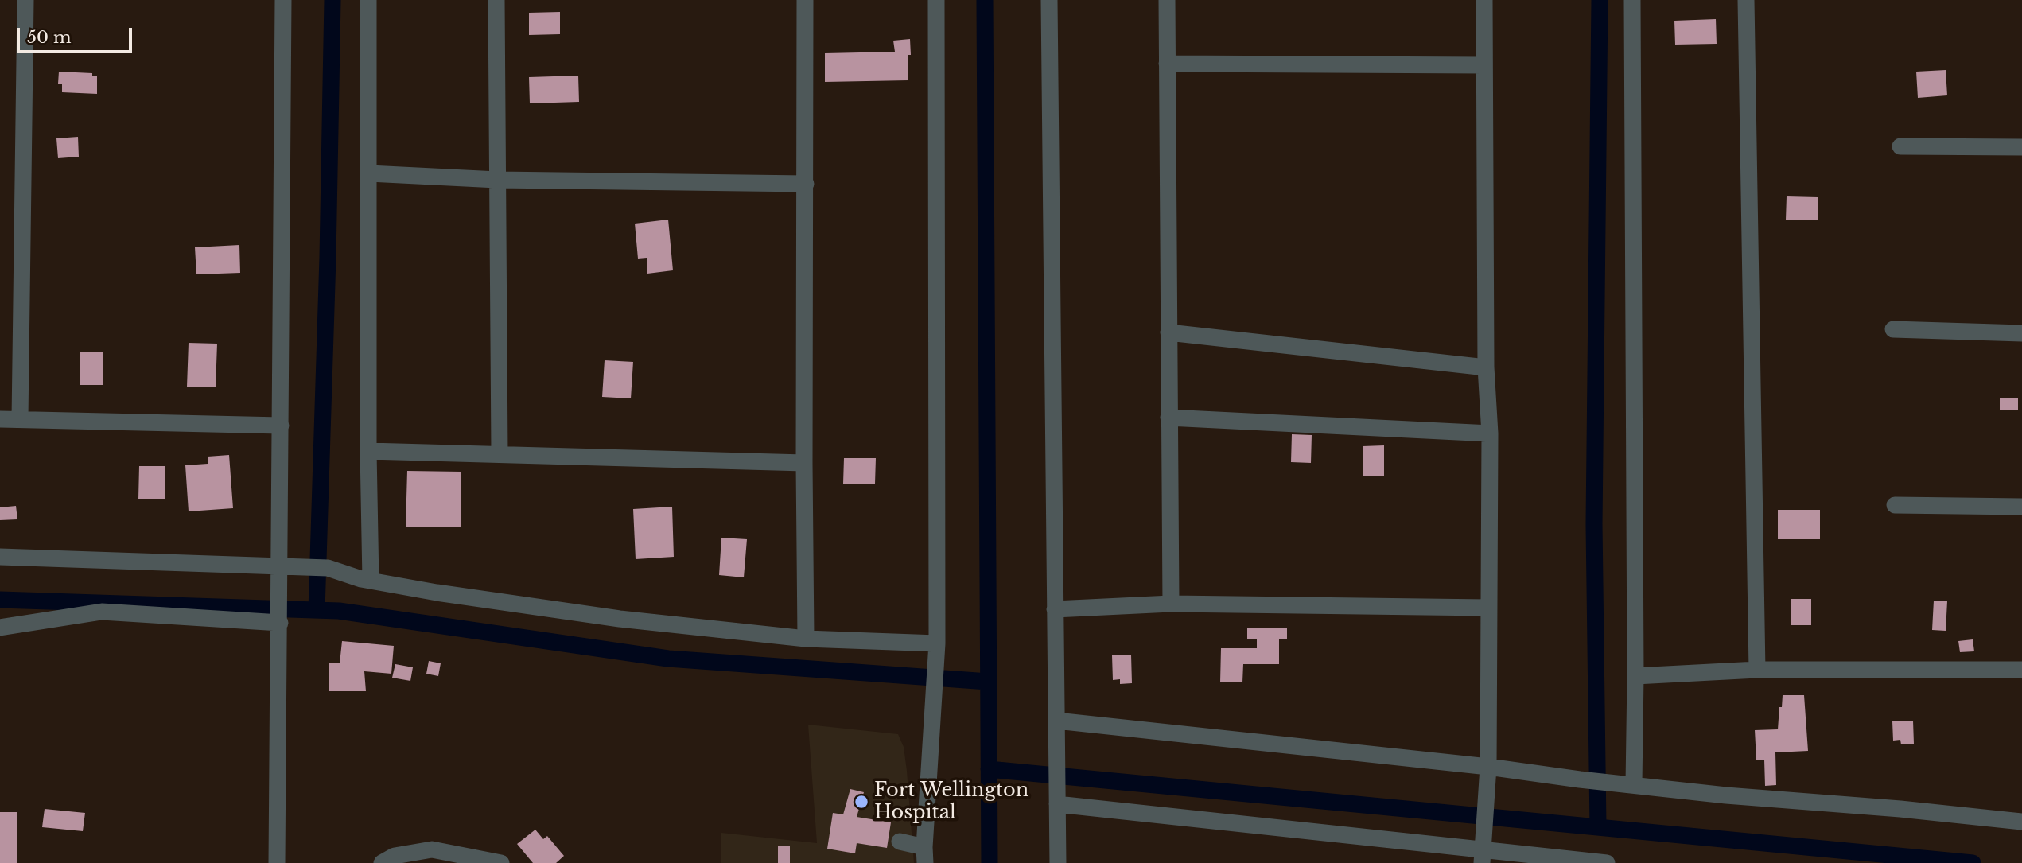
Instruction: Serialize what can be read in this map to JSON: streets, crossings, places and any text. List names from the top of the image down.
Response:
{
  "places": ["Fort Wellington Hospital"],
  "scale_bar": "50 m"
}
